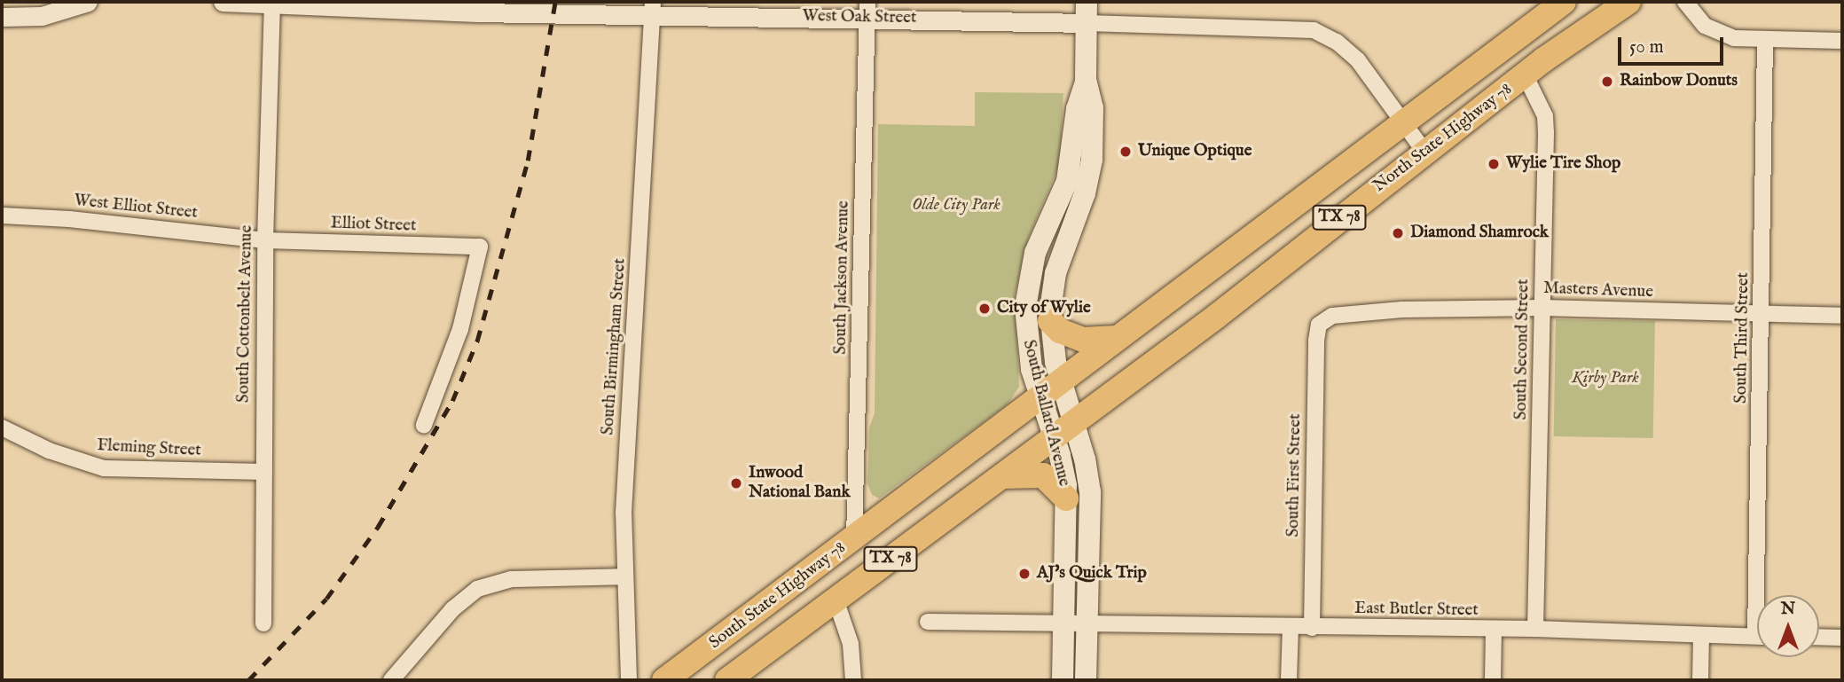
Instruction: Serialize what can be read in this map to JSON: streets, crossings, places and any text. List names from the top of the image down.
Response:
{
  "streets": {
    "main road": [
      "North State Highway 78",
      "TX 78",
      "South Ballard Avenue",
      "South State Highway 78"
    ],
    "street": [
      "West Oak Street",
      "West Elliot Street",
      "Elliot Street",
      "South Jackson Avenue",
      "Masters Avenue",
      "South Cottonbelt Avenue",
      "South Third Street",
      "South Birmingham Street",
      "South Second Street",
      "Fleming Street",
      "South First Street",
      "East Butler Street"
    ]
  },
  "crossings": [
    ["West Oak Street", "South Jackson Avenue"],
    ["West Oak Street", "South Cottonbelt Avenue"],
    ["West Oak Street", "South Birmingham Street"],
    ["West Oak Street", "South Ballard Avenue"],
    ["North State Highway 78", "TX 78"],
    ["North State Highway 78", "South Second Street"],
    ["North State Highway 78", "South Ballard Avenue"],
    ["North State Highway 78", "South State Highway 78"],
    ["West Elliot Street", "Elliot Street"],
    ["West Elliot Street", "South Cottonbelt Avenue"],
    ["TX 78", "South Ballard Avenue"],
    ["Elliot Street", "South Cottonbelt Avenue"],
    ["South Jackson Avenue", "South State Highway 78"],
    ["Masters Avenue", "South Third Street"],
    ["Masters Avenue", "South Second Street"],
    ["Masters Avenue", "South First Street"],
    ["South Cottonbelt Avenue", "Fleming Street"],
    ["South Second Street", "East Butler Street"],
    ["South Ballard Avenue", "South State Highway 78"],
    ["South Ballard Avenue", "East Butler Street"],
    ["South First Street", "East Butler Street"]
  ],
  "parks": ["Olde City Park", "Kirby Park"],
  "places": [
    "Rainbow Donuts",
    "Unique Optique",
    "Wylie Tire Shop",
    "Diamond Shamrock",
    "City of Wylie",
    "Inwood National Bank",
    "AJ's Quick Trip"
  ],
  "scale_bar": "50 m",
  "north": "top"
}
